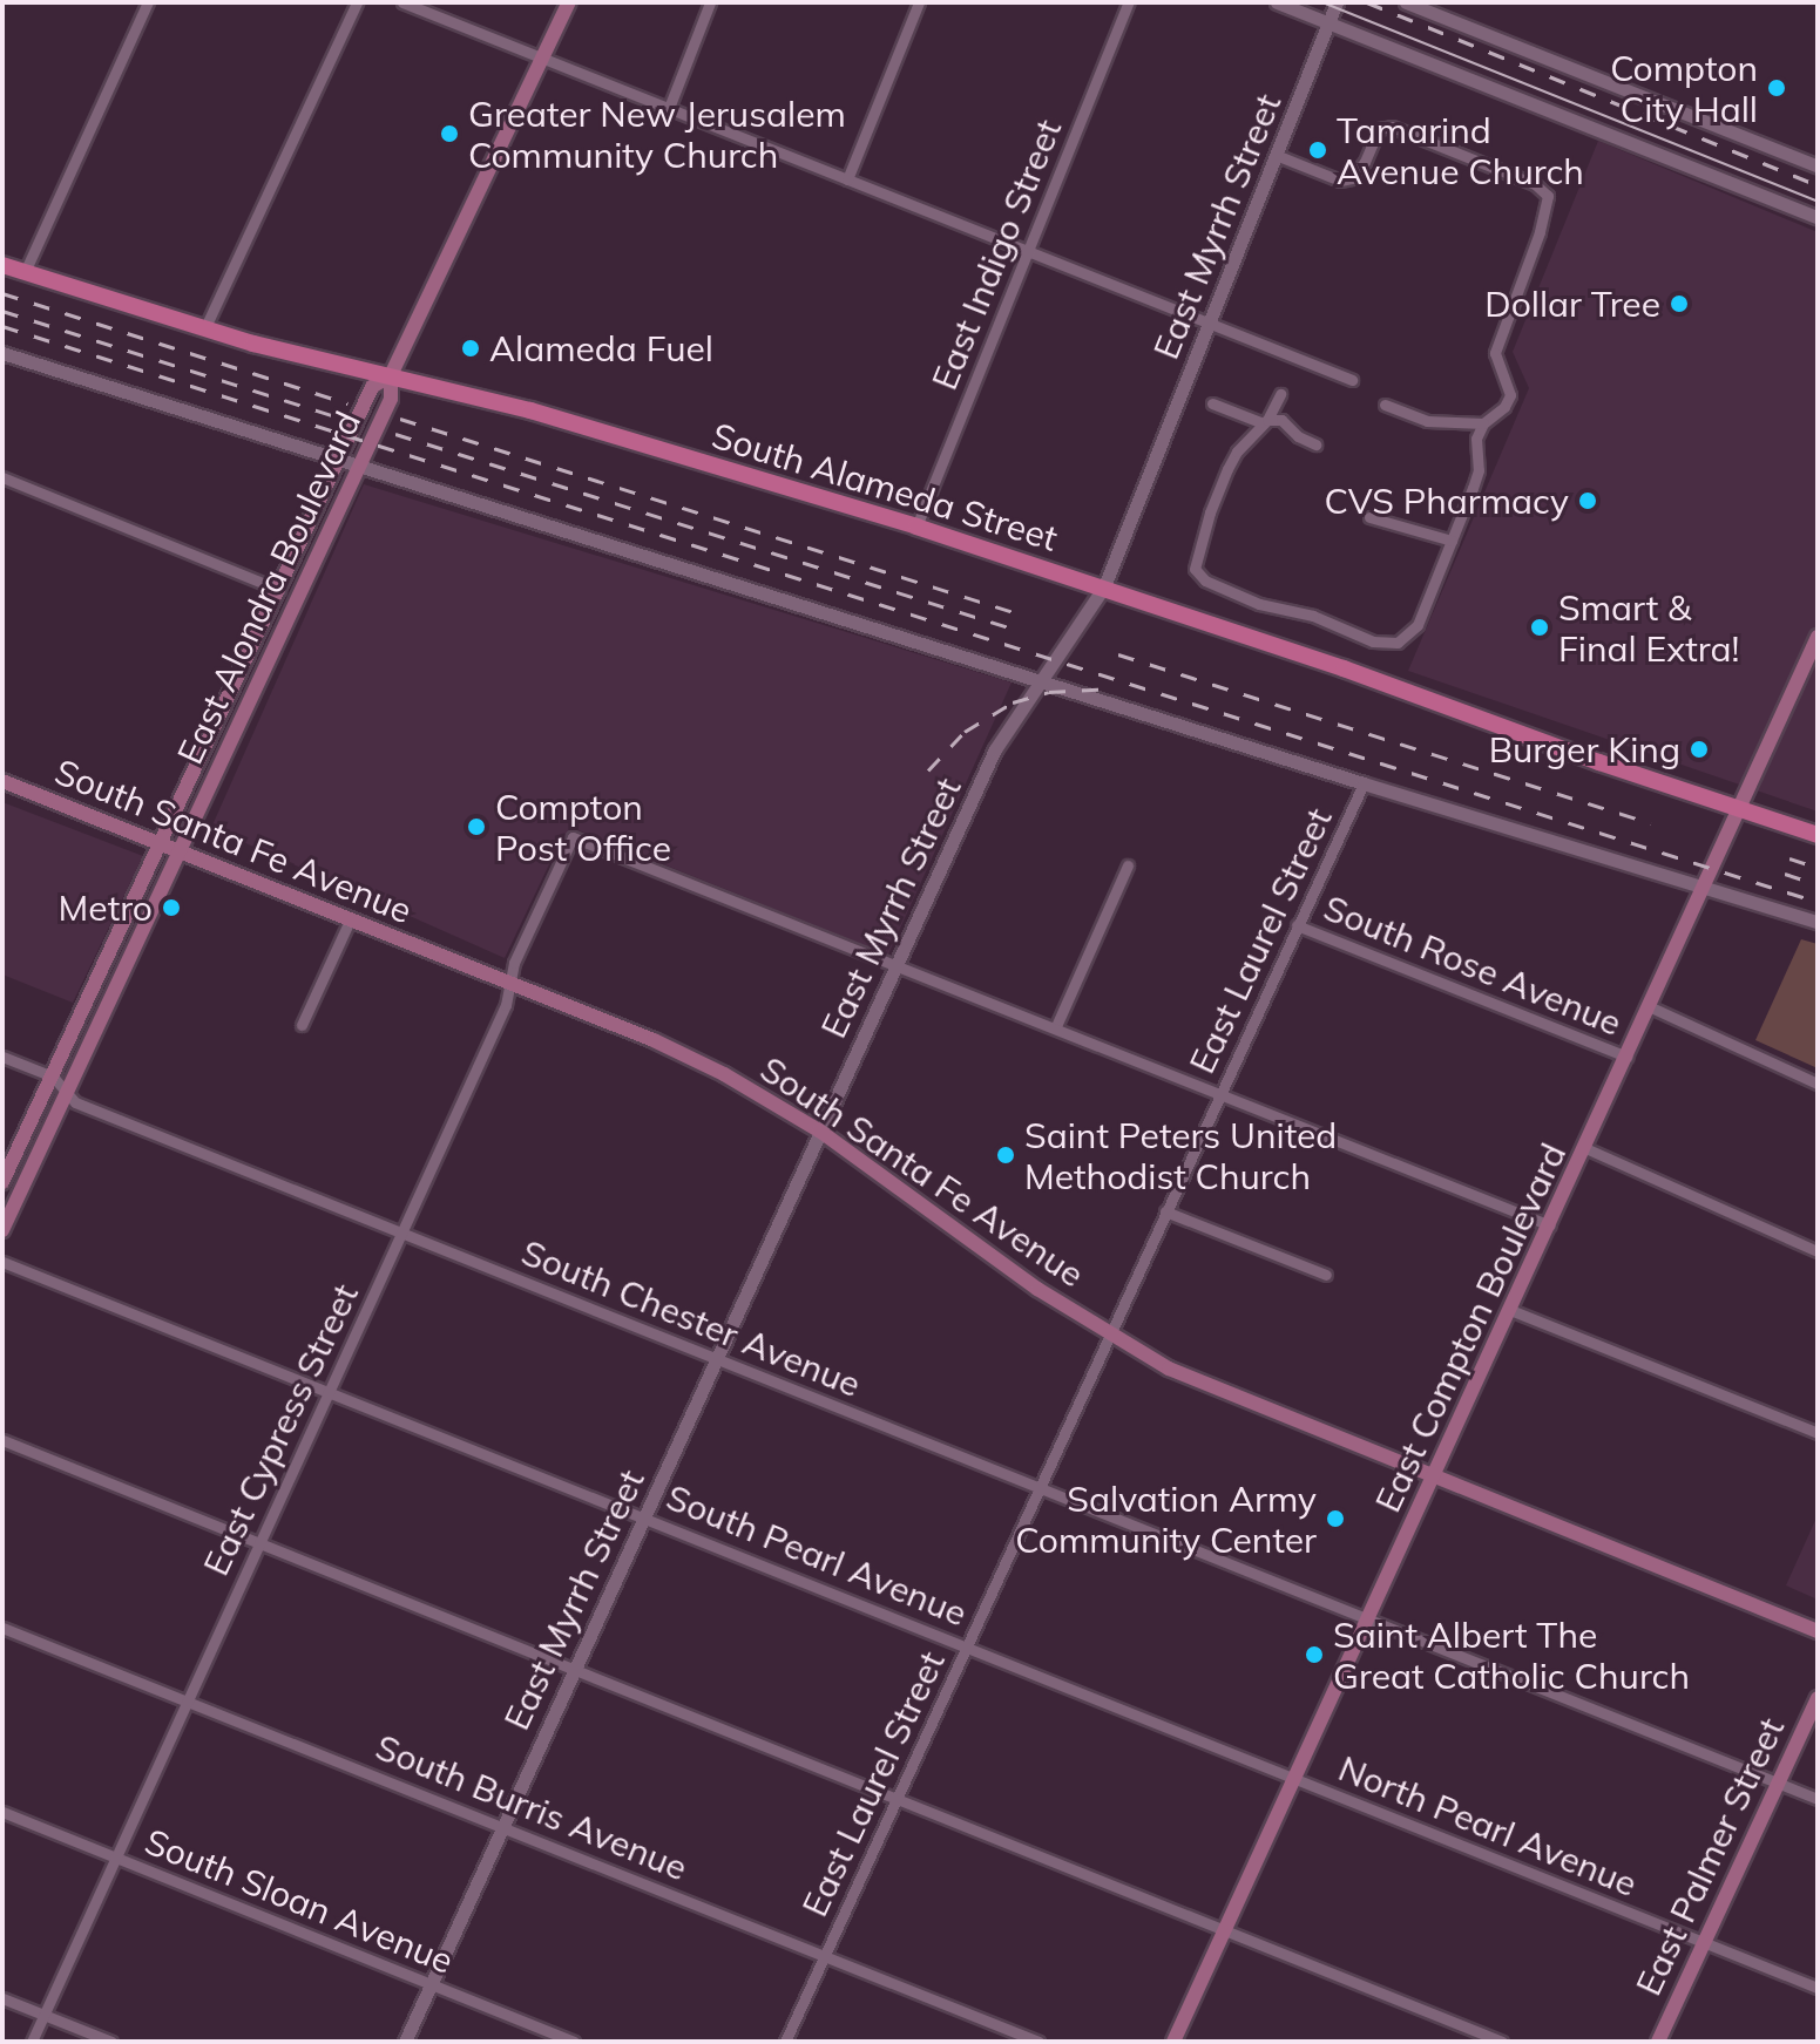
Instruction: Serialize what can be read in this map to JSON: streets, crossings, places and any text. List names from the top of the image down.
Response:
{
  "streets": {
    "main road": [
      "South Alameda Street",
      "East Alondra Boulevard",
      "South Santa Fe Avenue",
      "East Compton Boulevard",
      "East Palmer Street"
    ],
    "street": [
      "East Myrrh Street",
      "East Indigo Street",
      "East Laurel Street",
      "South Rose Avenue",
      "South Chester Avenue",
      "East Cypress Street",
      "South Pearl Avenue",
      "South Burris Avenue",
      "North Pearl Avenue",
      "South Sloan Avenue"
    ]
  },
  "crossings": [
    ["East Myrrh Street", "South Alameda Street"],
    ["East Myrrh Street", "South Santa Fe Avenue"],
    ["East Myrrh Street", "South Chester Avenue"],
    ["East Myrrh Street", "East Cypress Street"],
    ["East Myrrh Street", "South Pearl Avenue"],
    ["East Myrrh Street", "South Burris Avenue"],
    ["East Myrrh Street", "South Sloan Avenue"],
    ["East Indigo Street", "South Alameda Street"],
    ["South Alameda Street", "East Alondra Boulevard"],
    ["South Alameda Street", "East Compton Boulevard"],
    ["East Alondra Boulevard", "South Santa Fe Avenue"],
    ["East Alondra Boulevard", "South Chester Avenue"],
    ["South Santa Fe Avenue", "East Laurel Street"],
    ["South Santa Fe Avenue", "East Compton Boulevard"],
    ["South Santa Fe Avenue", "East Cypress Street"],
    ["East Laurel Street", "South Rose Avenue"],
    ["East Laurel Street", "South Chester Avenue"],
    ["East Laurel Street", "South Pearl Avenue"],
    ["East Laurel Street", "South Burris Avenue"],
    ["South Rose Avenue", "East Compton Boulevard"],
    ["South Chester Avenue", "East Compton Boulevard"],
    ["South Chester Avenue", "East Cypress Street"],
    ["South Chester Avenue", "East Palmer Street"],
    ["East Compton Boulevard", "South Pearl Avenue"],
    ["East Compton Boulevard", "North Pearl Avenue"],
    ["East Cypress Street", "South Pearl Avenue"],
    ["East Cypress Street", "South Burris Avenue"],
    ["East Cypress Street", "South Sloan Avenue"],
    ["South Pearl Avenue", "North Pearl Avenue"],
    ["North Pearl Avenue", "East Palmer Street"]
  ],
  "places": [
    "Compton City Hall",
    "Greater New Jerusalem Community Church",
    "Tamarind Avenue Church",
    "Dollar Tree",
    "Alameda Fuel",
    "CVS Pharmacy",
    "Smart & Final Extra!",
    "Burger King",
    "Compton Post Office",
    "Metro",
    "Saint Peters United Methodist Church",
    "Salvation Army Community Center",
    "Saint Albert The Great Catholic Church"
  ]
}
